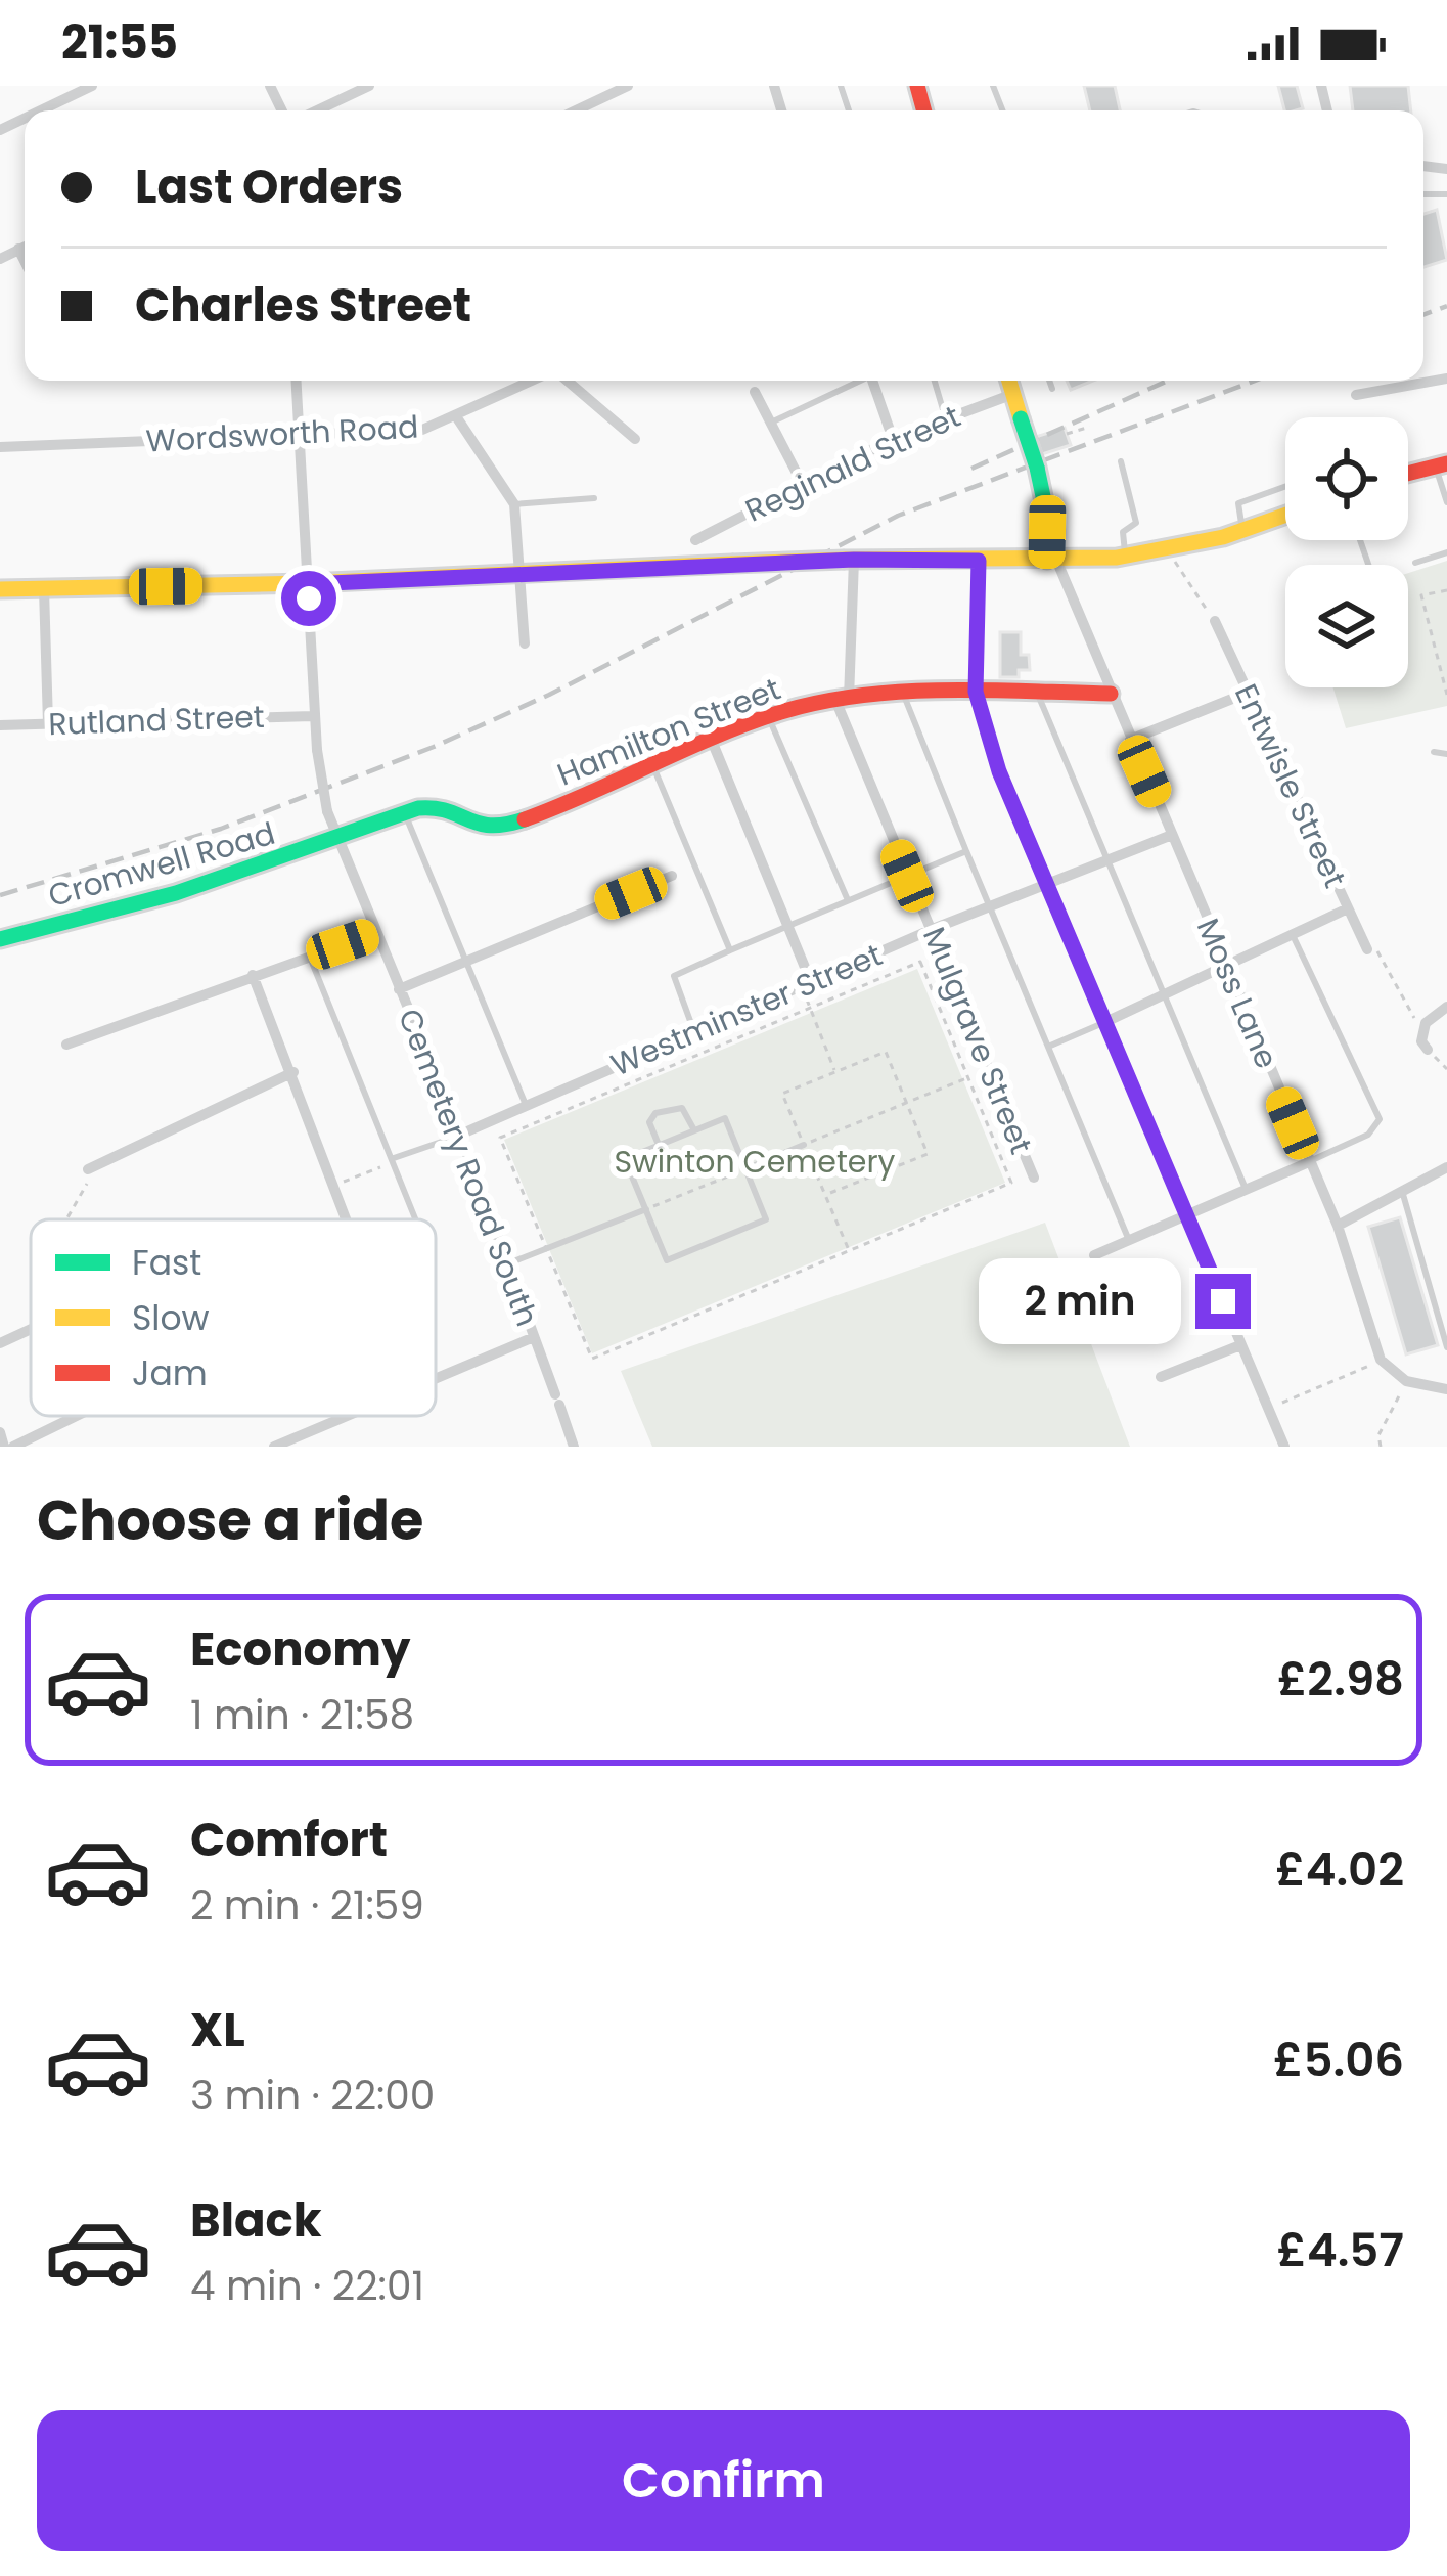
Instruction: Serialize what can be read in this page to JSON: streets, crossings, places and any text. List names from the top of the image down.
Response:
{
  "streets": {
    "street": [
      "Wordsworth Road",
      "Reginald Street",
      "Rutland Street",
      "Hamilton Street",
      "Entwisle Street",
      "Cromwell Road",
      "Moss Lane",
      "Westminster Street",
      "Mulgrave Street",
      "Cemetery Road South"
    ]
  },
  "crossings": [
    ["Wordsworth Road", "Cemetery Road South"],
    ["Rutland Street", "Cemetery Road South"],
    ["Hamilton Street", "Cromwell Road"],
    ["Hamilton Street", "Moss Lane"],
    ["Hamilton Street", "Mulgrave Street"],
    ["Hamilton Street", "Cemetery Road South"],
    ["Cromwell Road", "Cemetery Road South"],
    ["Moss Lane", "Westminster Street"],
    ["Westminster Street", "Mulgrave Street"],
    ["Westminster Street", "Cemetery Road South"]
  ],
  "parks": ["Swinton Cemetery"],
  "legend": ["Fast", "Slow", "Jam"],
  "page": {
    "status": "21:55",
    "banner": ["Last Orders", "Charles Street"],
    "bubble": "2 min",
    "heading": "Choose a ride",
    "list": [
      {
        "name": "Economy",
        "note": "1 min · 21:58",
        "value": "£2.98"
      },
      {
        "name": "Comfort",
        "note": "2 min · 21:59",
        "value": "£4.02"
      },
      {
        "name": "XL",
        "note": "3 min · 22:00",
        "value": "£5.06"
      },
      {
        "name": "Black",
        "note": "4 min · 22:01",
        "value": "£4.57"
      }
    ],
    "buttons": "Confirm"
  }
}
